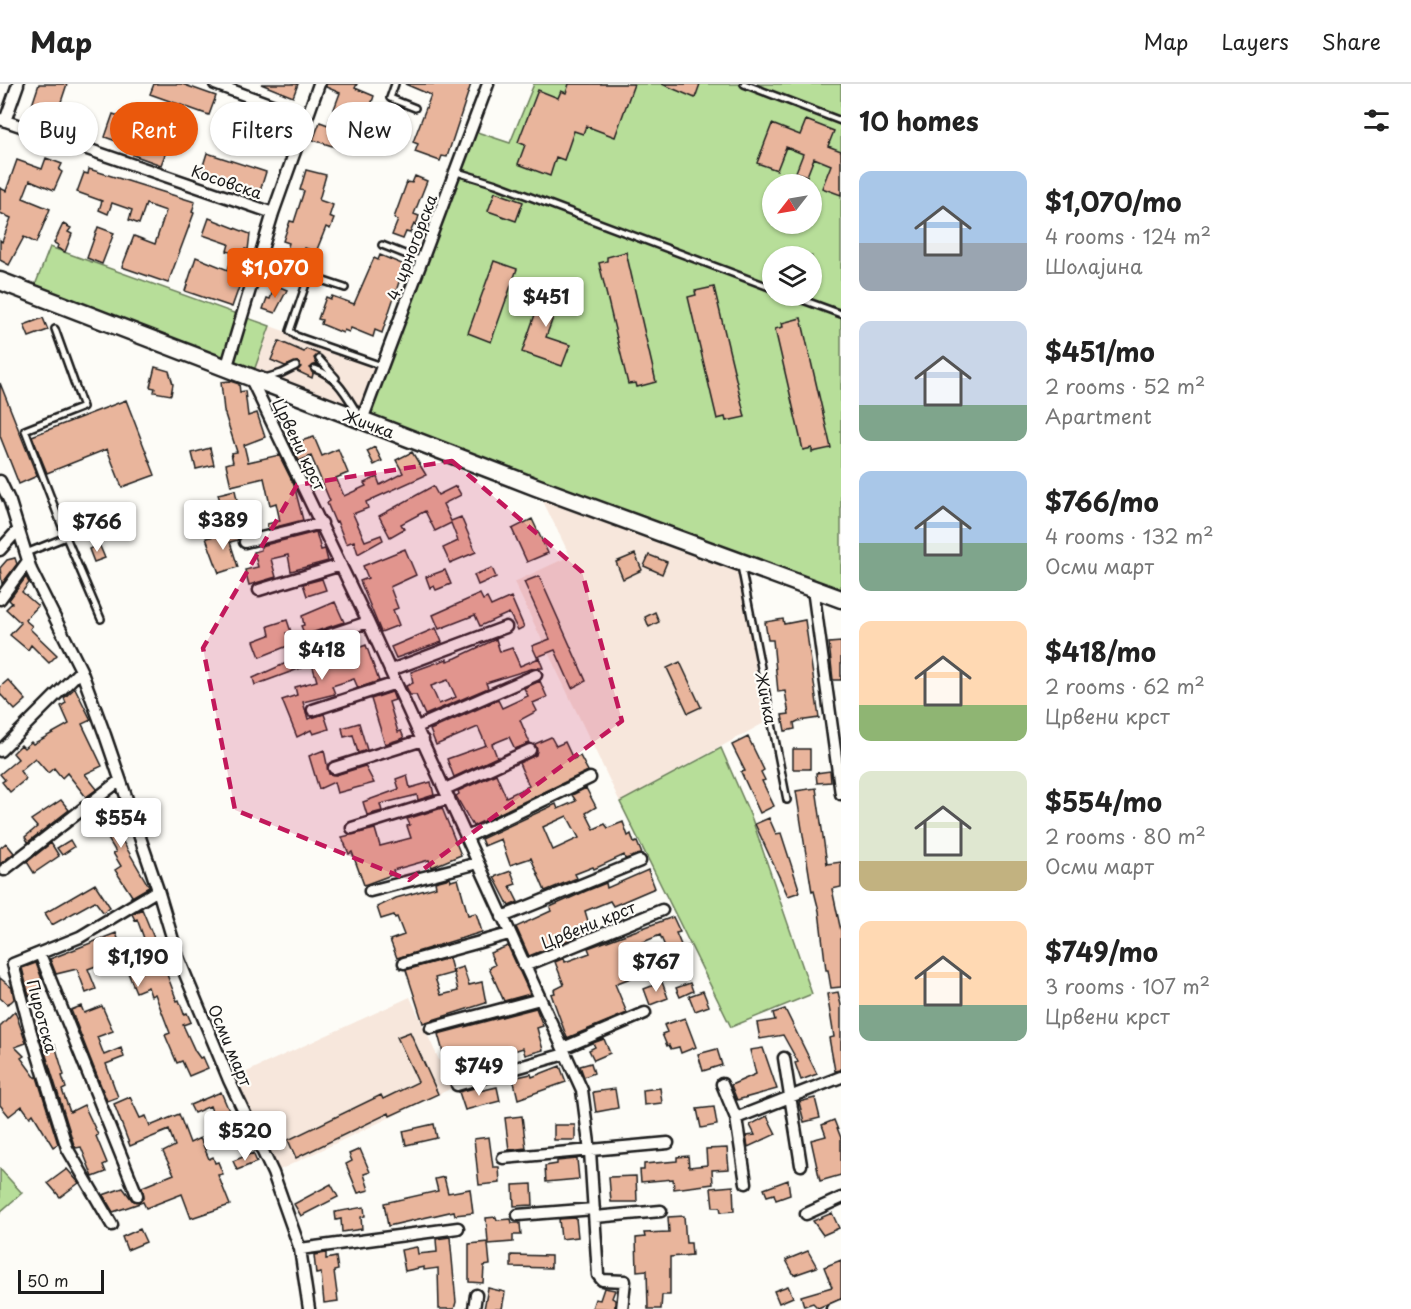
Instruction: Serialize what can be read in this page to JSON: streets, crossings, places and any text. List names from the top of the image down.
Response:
{
  "streets": {
    "main road": ["Жичка"],
    "street": [
      "Косовска",
      "4. црногорска",
      "Црвени крст",
      "Пиротска",
      "Осми март"
    ]
  },
  "crossings": [
    ["4. црногорска", "Жичка"],
    ["Жичка", "Црвени крст"],
    ["Пиротска", "Осми март"]
  ],
  "scale_bar": "50 m",
  "north": "bottom left",
  "page": {
    "header": "Map",
    "nav": ["Map", "Layers", "Share"],
    "heading": "10 homes",
    "chip": [
      "Buy",
      "Rent",
      "Filters",
      "New"
    ],
    "list": [
      {
        "name": "$1,070/mo",
        "note": "4 rooms · 124 m² · Шолајина"
      },
      {
        "name": "$451/mo",
        "note": "2 rooms · 52 m² · Apartment"
      },
      {
        "name": "$766/mo",
        "note": "4 rooms · 132 m² · Осми март"
      },
      {
        "name": "$418/mo",
        "note": "2 rooms · 62 m² · Црвени крст"
      },
      {
        "name": "$554/mo",
        "note": "2 rooms · 80 m² · Осми март"
      },
      {
        "name": "$749/mo",
        "note": "3 rooms · 107 m² · Црвени крст"
      }
    ],
    "price": [
      "$1,070",
      "$451",
      "$389",
      "$766",
      "$418",
      "$554",
      "$1,190",
      "$767",
      "$749",
      "$520"
    ],
    "scale": "50 m"
  }
}
